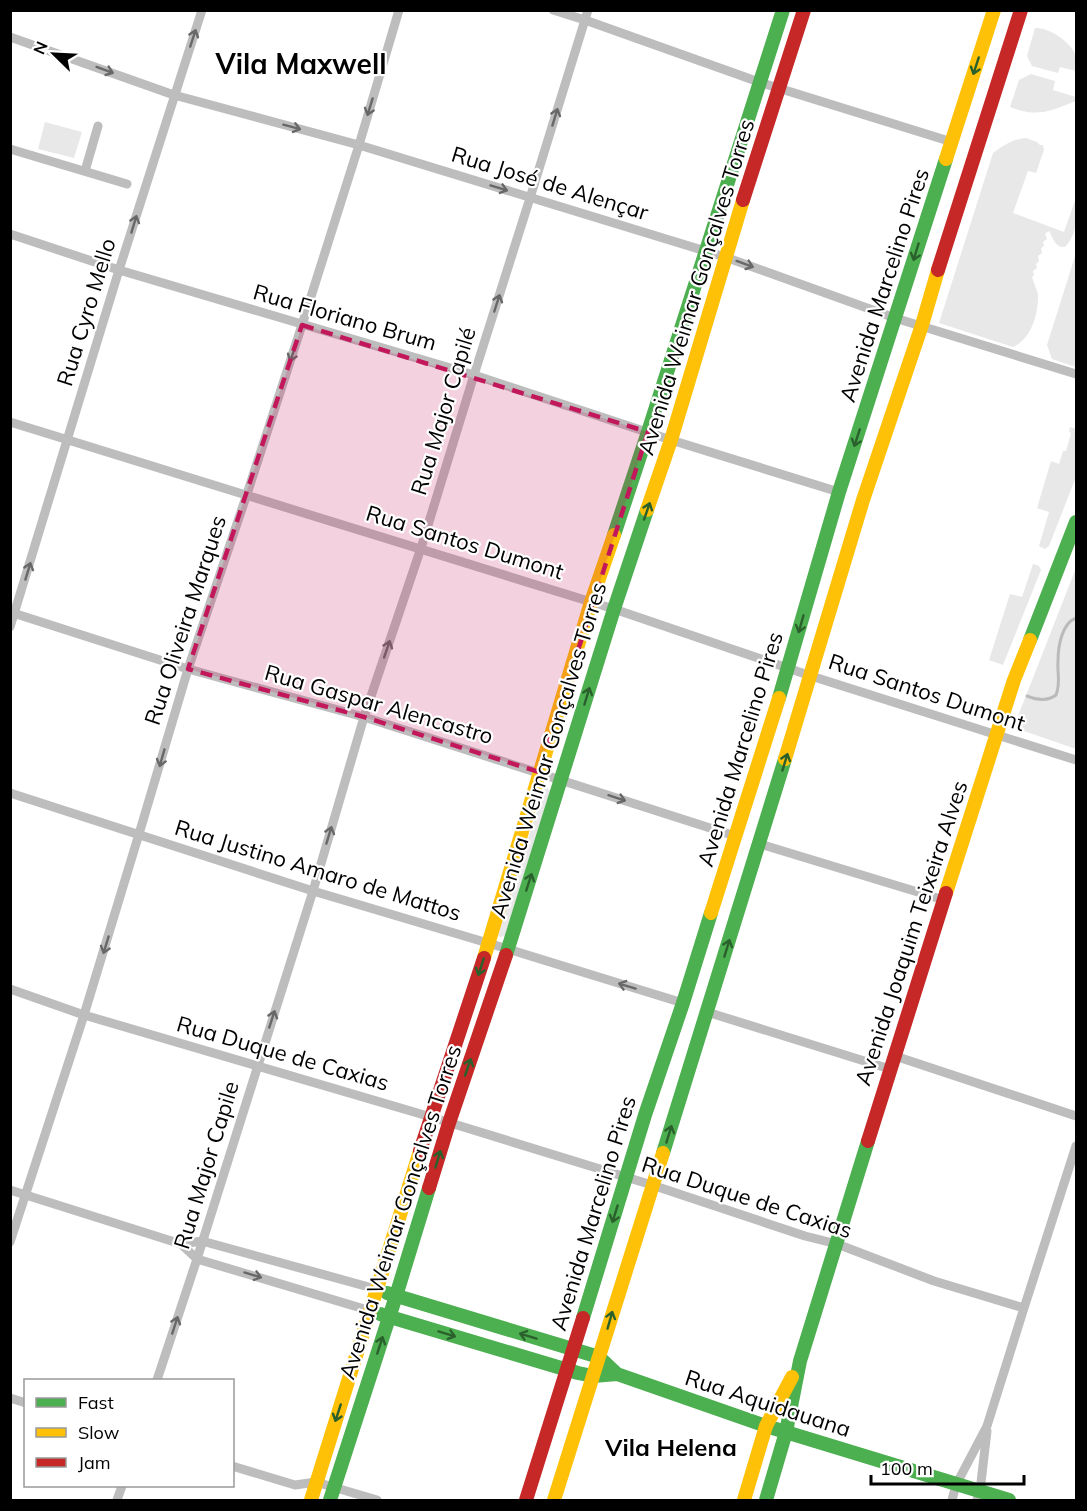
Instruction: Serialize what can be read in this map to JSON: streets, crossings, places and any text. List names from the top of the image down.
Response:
{
  "streets": {
    "main road": [
      "Avenida Marcelino Pires",
      "Avenida Weimar Gonçalves Torres",
      "Avenida Joaquim Teixeira Alves",
      "Rua Aquidauana"
    ],
    "street": [
      "Rua José de Alençar",
      "Rua Cyro Mello",
      "Rua Floriano Brum",
      "Rua Major Capilé",
      "Rua Santos Dumont",
      "Rua Oliveira Marques",
      "Rua Gaspar Alencastro",
      "Rua Justino Amaro de Mattos",
      "Rua Duque de Caxias",
      "Rua Major Capile"
    ]
  },
  "crossings": [
    ["Rua José de Alençar", "Avenida Marcelino Pires"],
    ["Rua José de Alençar", "Avenida Weimar Gonçalves Torres"],
    ["Rua José de Alençar", "Rua Cyro Mello"],
    ["Rua José de Alençar", "Rua Major Capilé"],
    ["Rua José de Alençar", "Rua Oliveira Marques"],
    ["Avenida Marcelino Pires", "Rua Floriano Brum"],
    ["Avenida Marcelino Pires", "Rua Santos Dumont"],
    ["Avenida Marcelino Pires", "Rua Gaspar Alencastro"],
    ["Avenida Marcelino Pires", "Rua Justino Amaro de Mattos"],
    ["Avenida Marcelino Pires", "Rua Duque de Caxias"],
    ["Avenida Marcelino Pires", "Rua Aquidauana"],
    ["Avenida Weimar Gonçalves Torres", "Rua Floriano Brum"],
    ["Avenida Weimar Gonçalves Torres", "Rua Santos Dumont"],
    ["Avenida Weimar Gonçalves Torres", "Rua Gaspar Alencastro"],
    ["Avenida Weimar Gonçalves Torres", "Rua Justino Amaro de Mattos"],
    ["Avenida Weimar Gonçalves Torres", "Rua Duque de Caxias"],
    ["Avenida Weimar Gonçalves Torres", "Rua Aquidauana"],
    ["Rua Cyro Mello", "Rua Floriano Brum"],
    ["Rua Cyro Mello", "Rua Santos Dumont"],
    ["Rua Cyro Mello", "Rua Gaspar Alencastro"],
    ["Rua Floriano Brum", "Rua Major Capilé"],
    ["Rua Floriano Brum", "Rua Oliveira Marques"],
    ["Rua Major Capilé", "Rua Santos Dumont"],
    ["Rua Major Capilé", "Rua Gaspar Alencastro"],
    ["Rua Major Capilé", "Rua Justino Amaro de Mattos"],
    ["Rua Major Capilé", "Rua Major Capile"],
    ["Rua Santos Dumont", "Rua Oliveira Marques"],
    ["Rua Santos Dumont", "Avenida Joaquim Teixeira Alves"],
    ["Rua Oliveira Marques", "Rua Gaspar Alencastro"],
    ["Rua Oliveira Marques", "Rua Justino Amaro de Mattos"],
    ["Rua Oliveira Marques", "Rua Duque de Caxias"],
    ["Rua Oliveira Marques", "Rua Aquidauana"],
    ["Rua Justino Amaro de Mattos", "Rua Major Capile"],
    ["Avenida Joaquim Teixeira Alves", "Rua Duque de Caxias"],
    ["Avenida Joaquim Teixeira Alves", "Rua Aquidauana"],
    ["Rua Duque de Caxias", "Rua Major Capile"],
    ["Rua Major Capile", "Rua Aquidauana"]
  ],
  "one_way": [
    "Rua José de Alençar",
    "Rua Cyro Mello",
    "Rua Major Capilé",
    "Rua Oliveira Marques",
    "Rua Major Capile"
  ],
  "districts": ["Vila Maxwell", "Vila Helena"],
  "legend": ["Fast", "Slow", "Jam"],
  "scale_bar": "100 m",
  "north": "top left"
}
